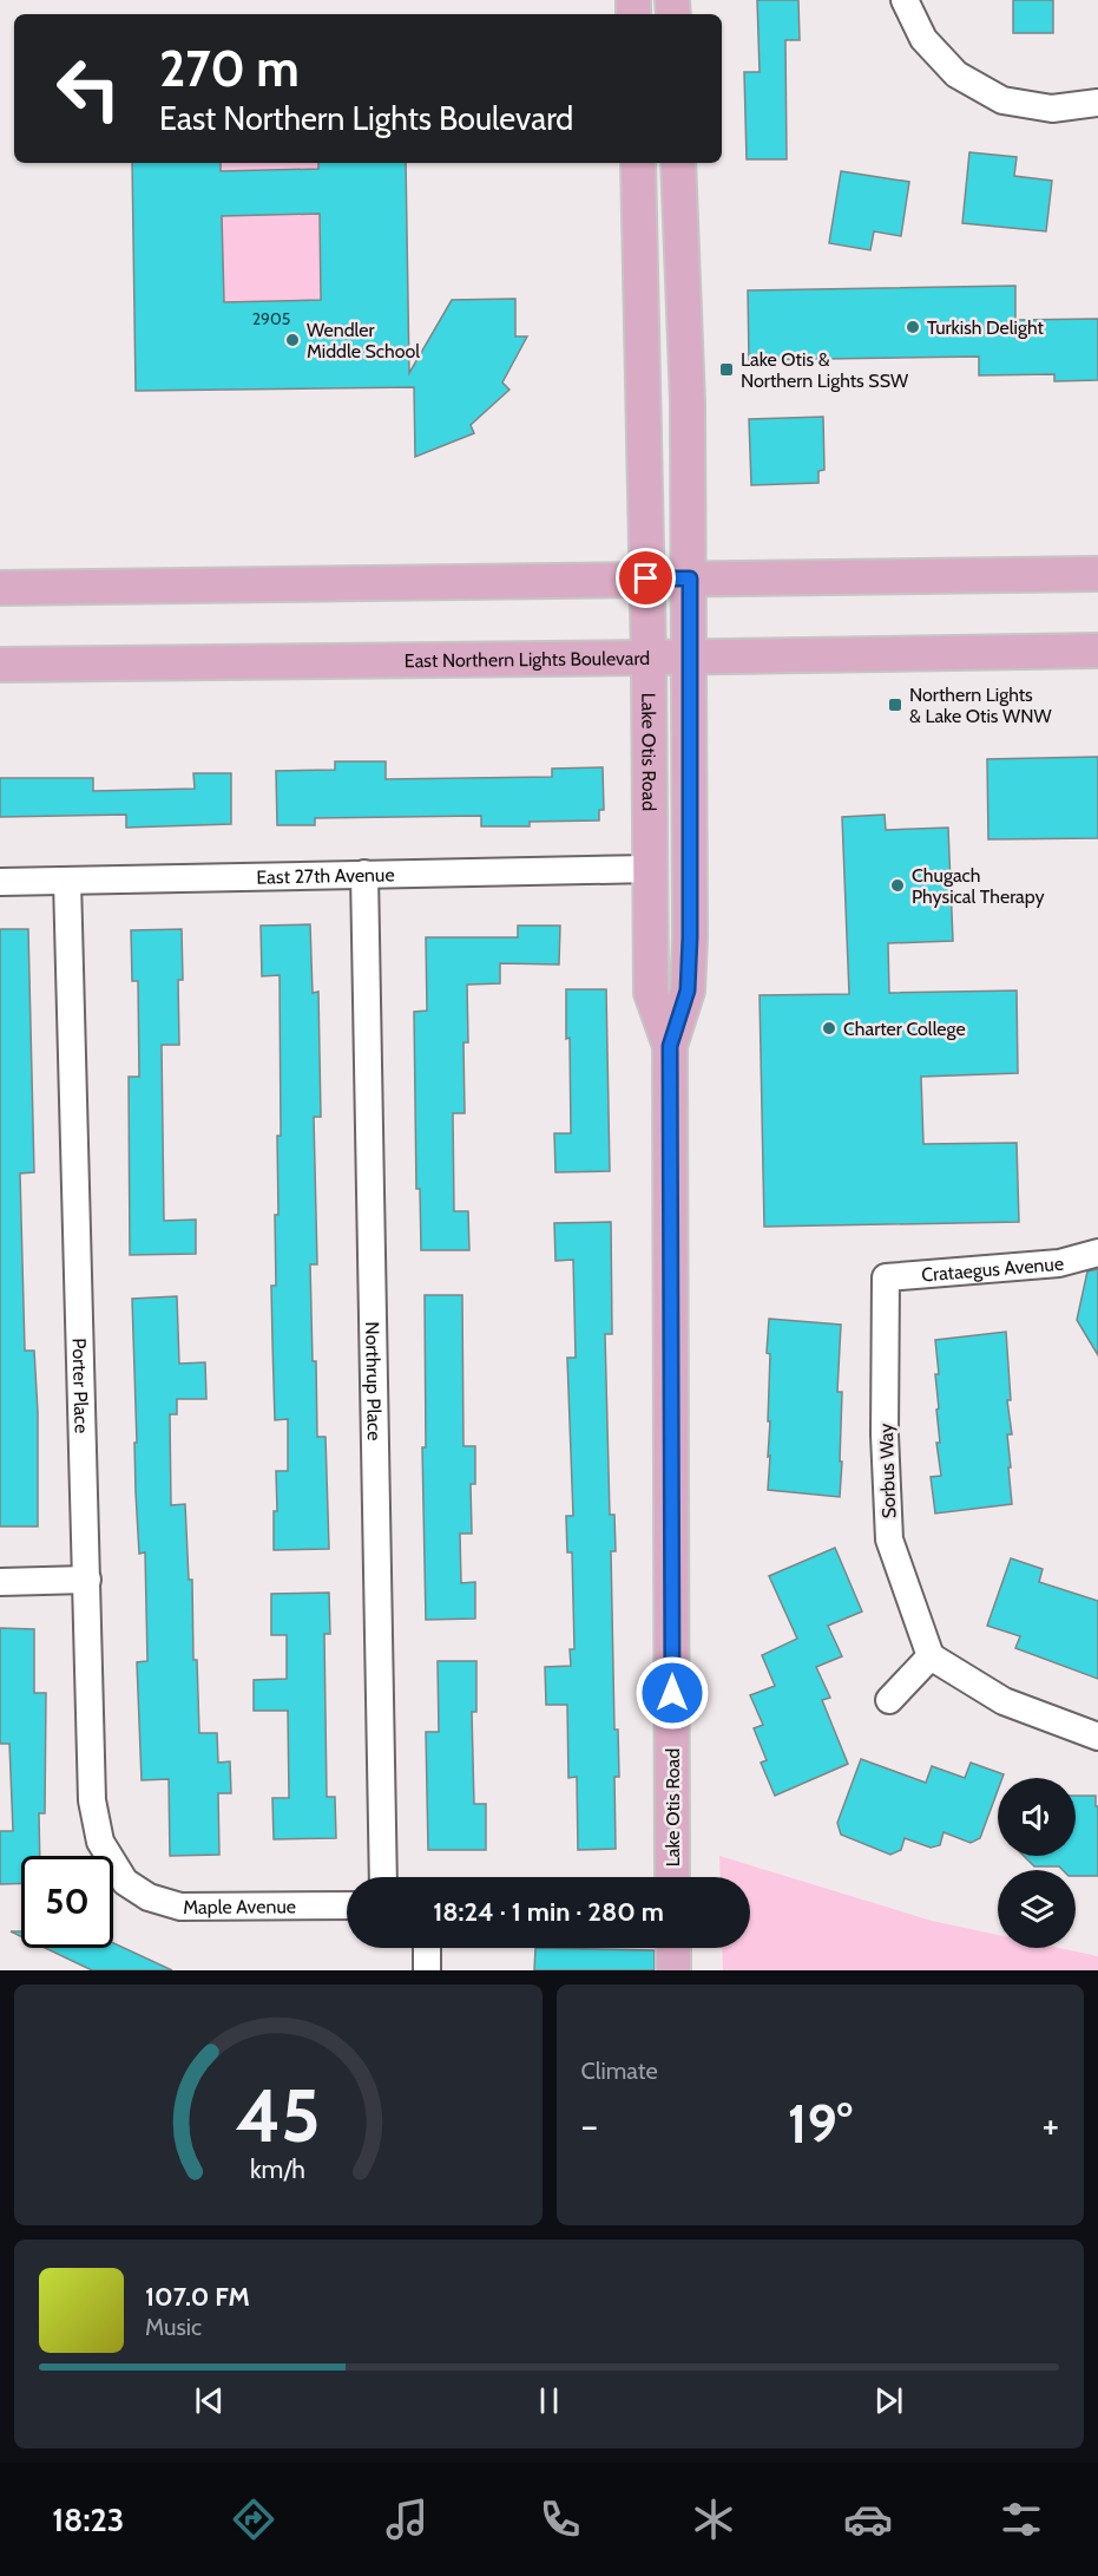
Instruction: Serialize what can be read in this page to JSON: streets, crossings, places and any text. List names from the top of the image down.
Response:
{
  "streets": {
    "main road": ["East Northern Lights Boulevard", "Lake Otis Road"],
    "street": [
      "East 27th Avenue",
      "Crataegus Avenue",
      "Northrup Place",
      "Porter Place",
      "Sorbus Way",
      "Maple Avenue"
    ]
  },
  "crossings": [
    ["East Northern Lights Boulevard", "Lake Otis Road"],
    ["Lake Otis Road", "East 27th Avenue"],
    ["East 27th Avenue", "Northrup Place"],
    ["East 27th Avenue", "Porter Place"],
    ["Crataegus Avenue", "Sorbus Way"],
    ["Porter Place", "Maple Avenue"]
  ],
  "places": {
    "other": [
      "Turkish Delight",
      "Wendler Middle School",
      "Chugach Physical Therapy",
      "Charter College"
    ],
    "transit": ["Lake Otis & Northern Lights SSW", "Northern Lights & Lake Otis WNW"]
  },
  "house_numbers": ["2905"],
  "page": {
    "turn": ["270 m", "East Northern Lights Boulevard"],
    "limit": "50",
    "trip": "18:24 · 1 min · 280 m",
    "tile": "Climate",
    "heat": ["−", "19°", "+"],
    "song": ["107.0 FM", "Music"],
    "tabs": "18:23",
    "gauge": ["45", "km/h"]
  }
}
